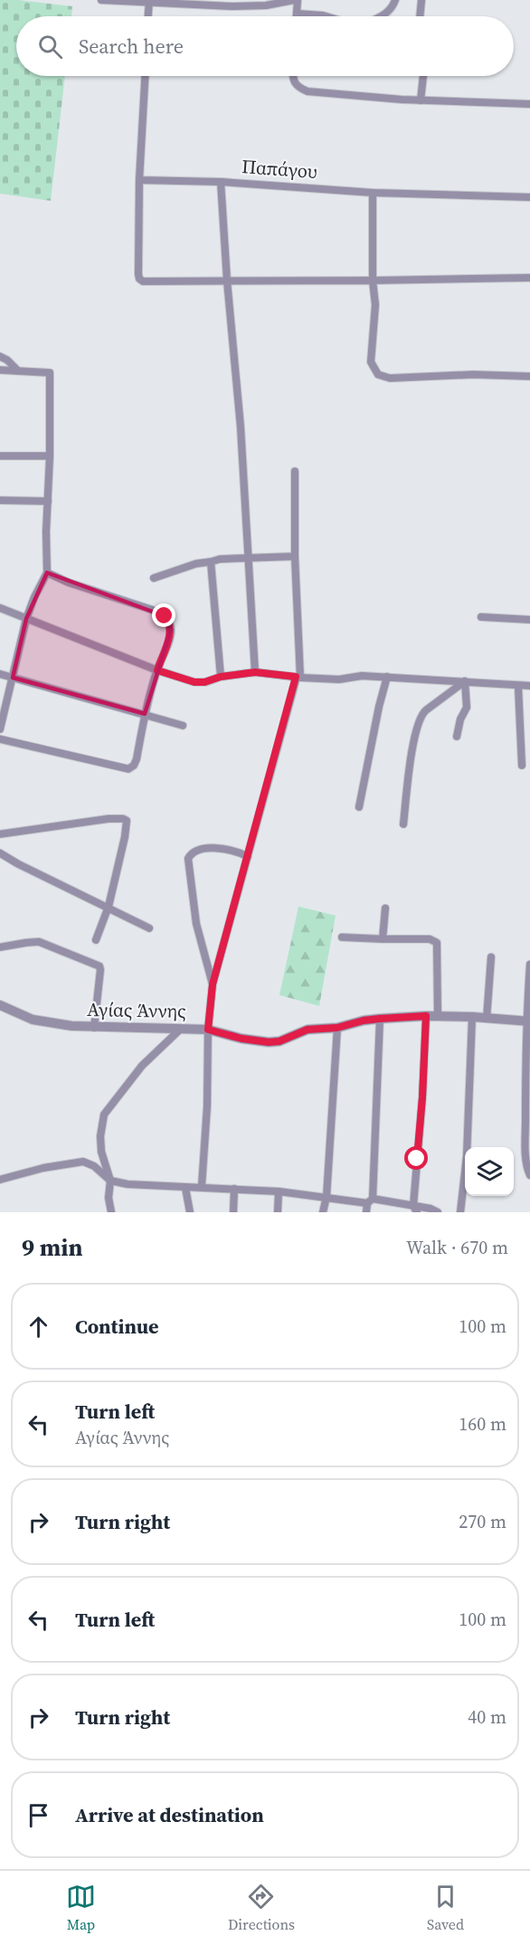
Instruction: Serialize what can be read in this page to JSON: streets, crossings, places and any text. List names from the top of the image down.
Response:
{
  "streets": {
    "street": ["Παπάγου", "Αγίας Άννης"]
  },
  "page": {
    "search": "Search here",
    "heading": ["9 min", "Walk · 670 m"],
    "list": [
      ["Continue", "100 m"],
      ["Turn left", "Αγίας Άννης", "160 m"],
      ["Turn right", "270 m"],
      ["Turn left", "100 m"],
      ["Turn right", "40 m"],
      "Arrive at destination"
    ],
    "nav": ["Map", "Directions", "Saved"]
  }
}
